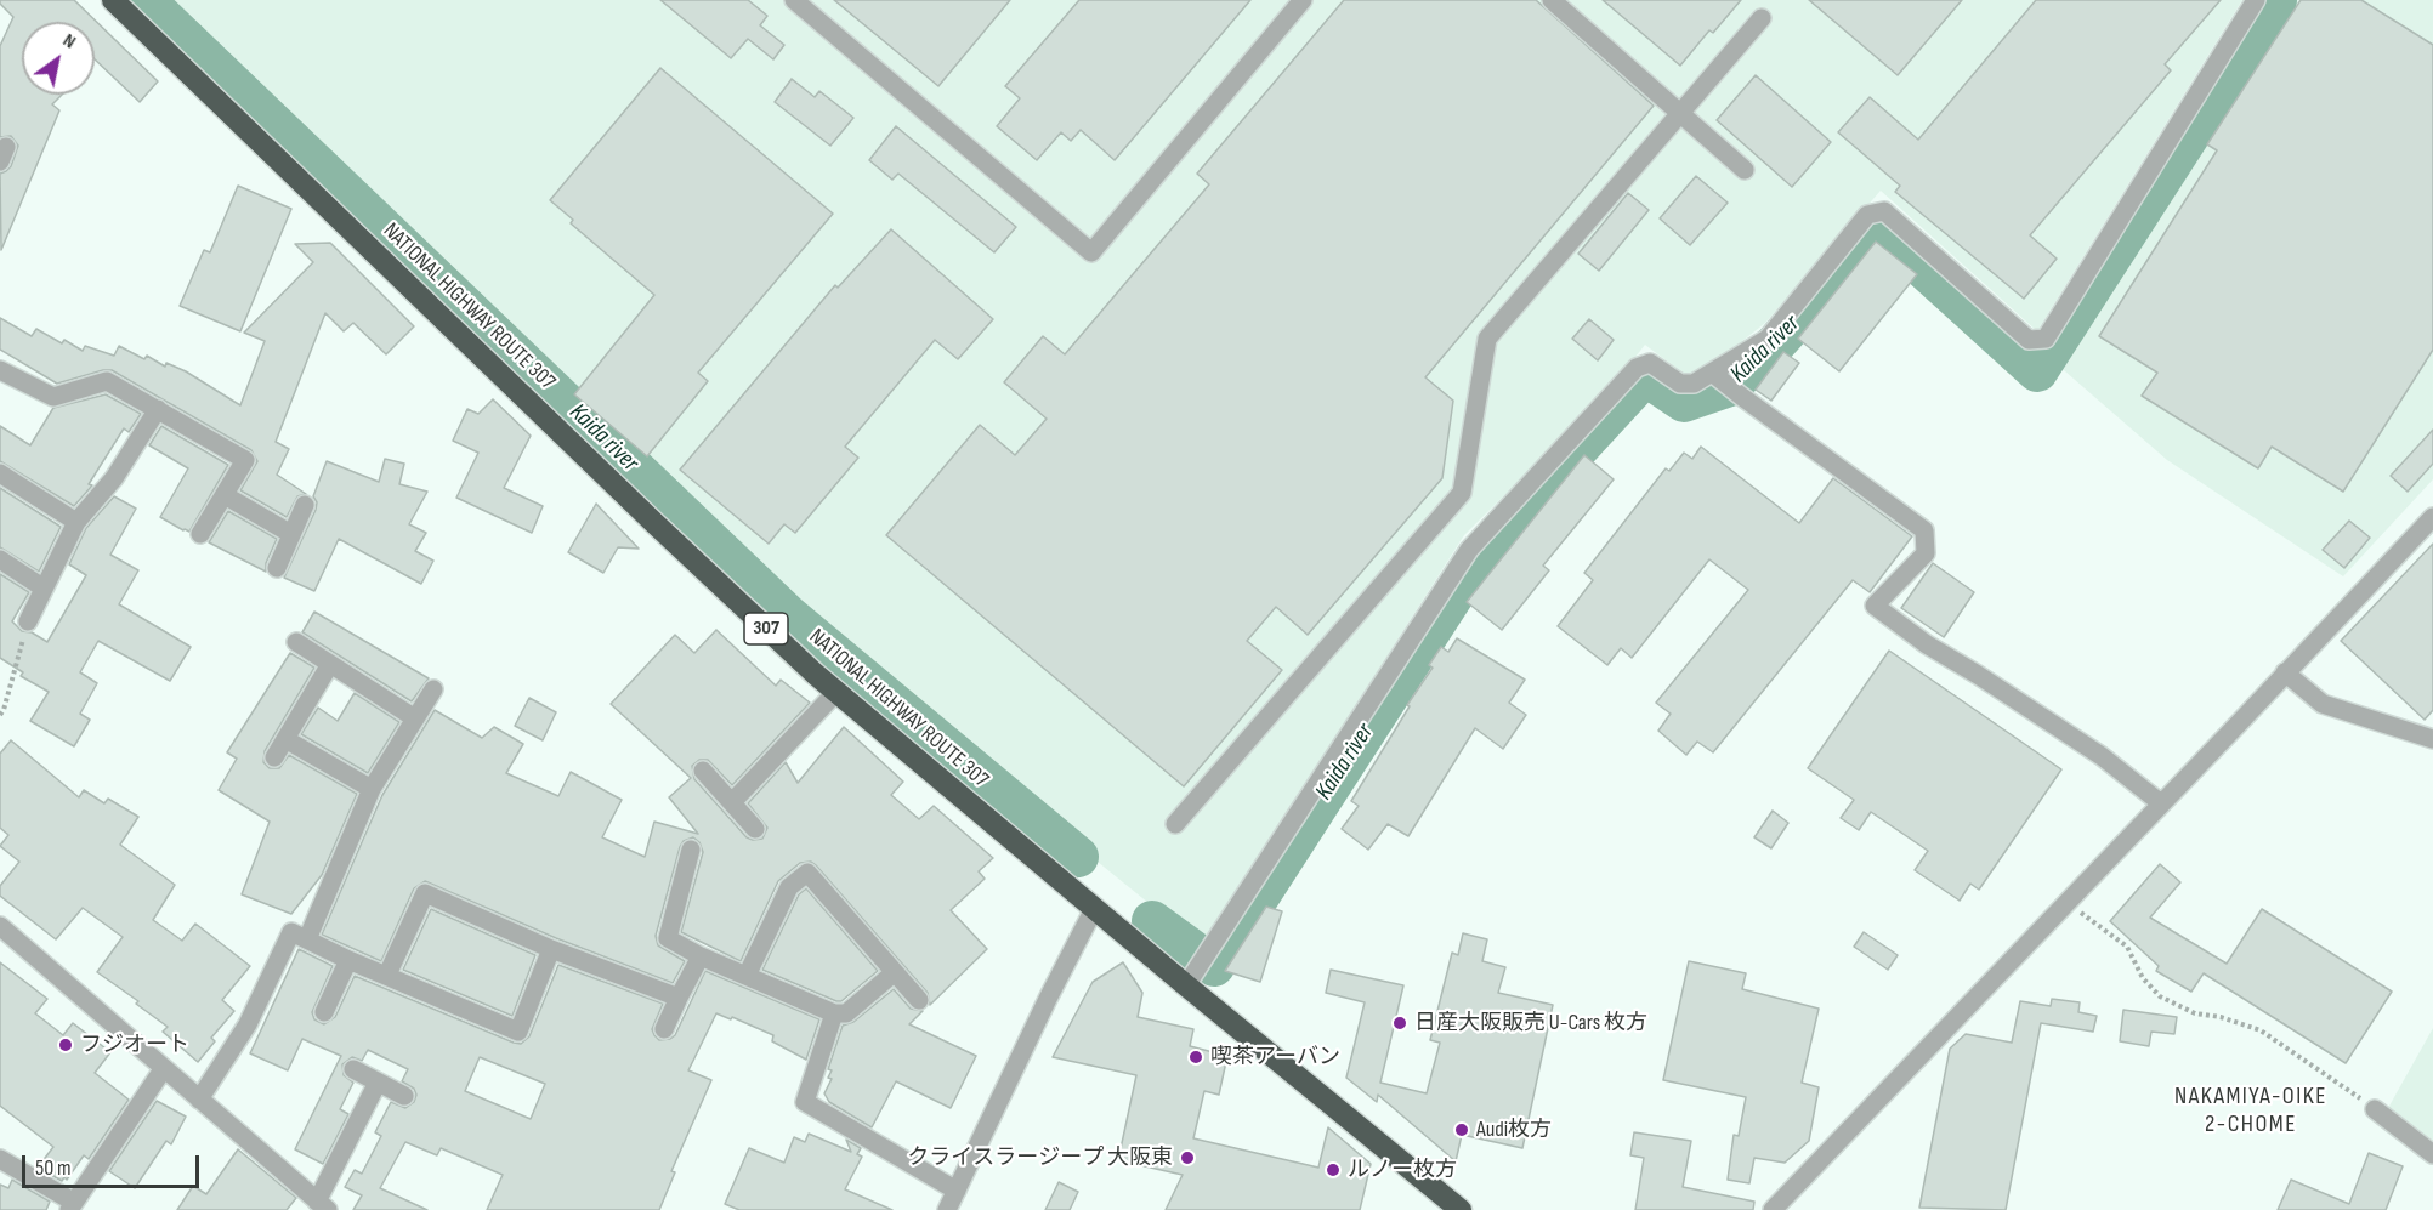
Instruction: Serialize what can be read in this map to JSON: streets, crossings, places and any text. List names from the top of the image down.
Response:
{
  "streets": {
    "highway": ["NATIONAL HIGHWAY ROUTE 307", "307"]
  },
  "districts": ["NAKAMIYA-OIKE 2-CHOME"],
  "water": ["Kaida river"],
  "places": [
    "日産大阪販売 U-Cars 枚方",
    "フジオート",
    "喫茶アーバン",
    "Audi枚方",
    "クライスラージープ 大阪東",
    "ルノー枚方"
  ],
  "scale_bar": "50 m",
  "north": "top right"
}
